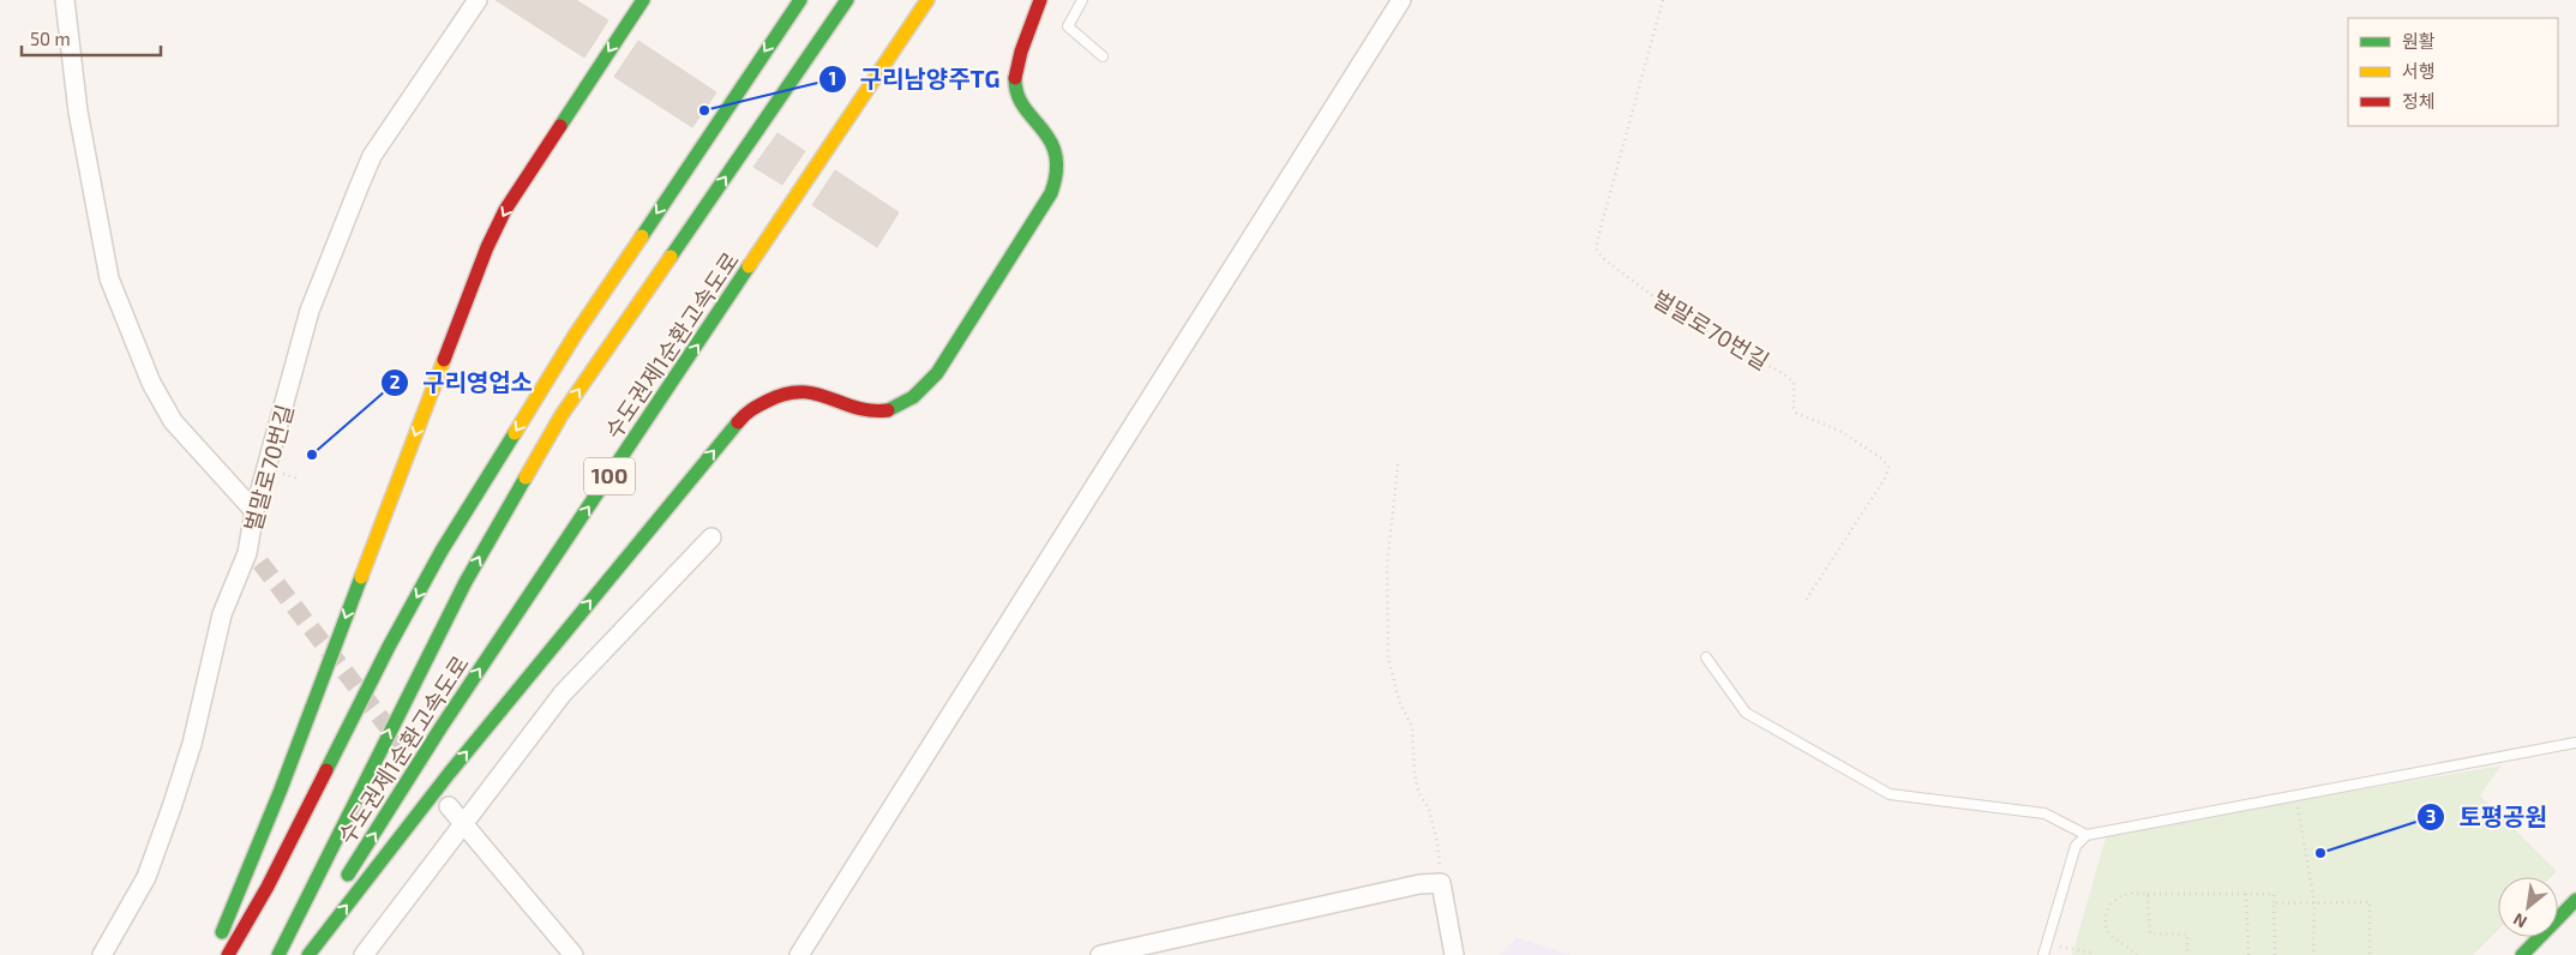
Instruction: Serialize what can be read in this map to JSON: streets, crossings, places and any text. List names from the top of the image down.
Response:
{
  "streets": {
    "main road": ["수도권제1순환고속도로", "100"],
    "street": ["벌말로70번길"]
  },
  "places": ["구리남양주TG", "구리영업소", "토평공원"],
  "legend": ["원활", "서행", "정체"],
  "scale_bar": "50 m",
  "north": "bottom left"
}
